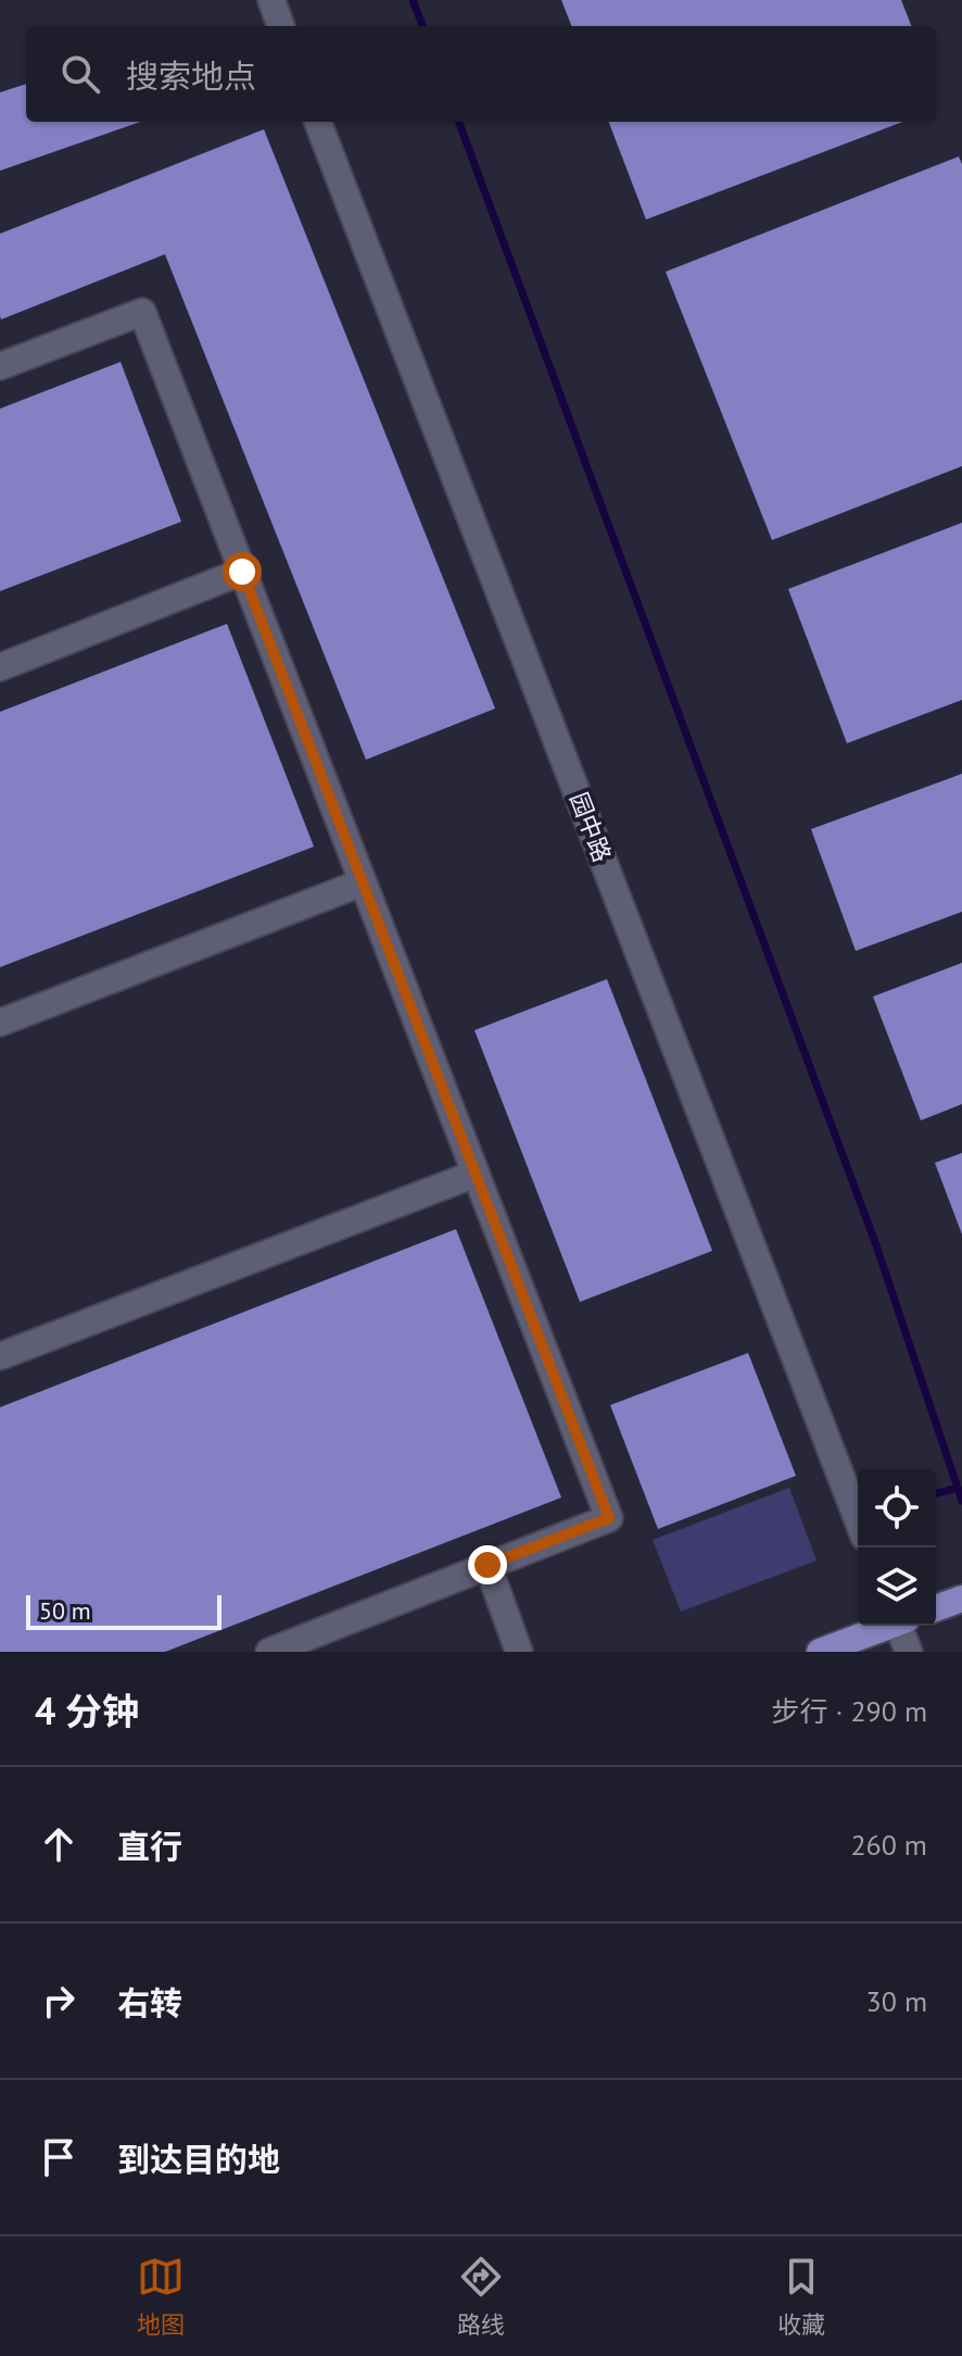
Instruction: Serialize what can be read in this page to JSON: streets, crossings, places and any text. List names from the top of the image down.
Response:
{
  "streets": {
    "street": ["园中路"]
  },
  "scale_bar": "50 m",
  "page": {
    "search": "搜索地点",
    "scale": "50 m",
    "heading": ["4 分钟", "步行 · 290 m"],
    "list": [
      ["直行", "260 m"],
      ["右转", "30 m"],
      "到达目的地"
    ],
    "nav": ["地图", "路线", "收藏"]
  }
}
